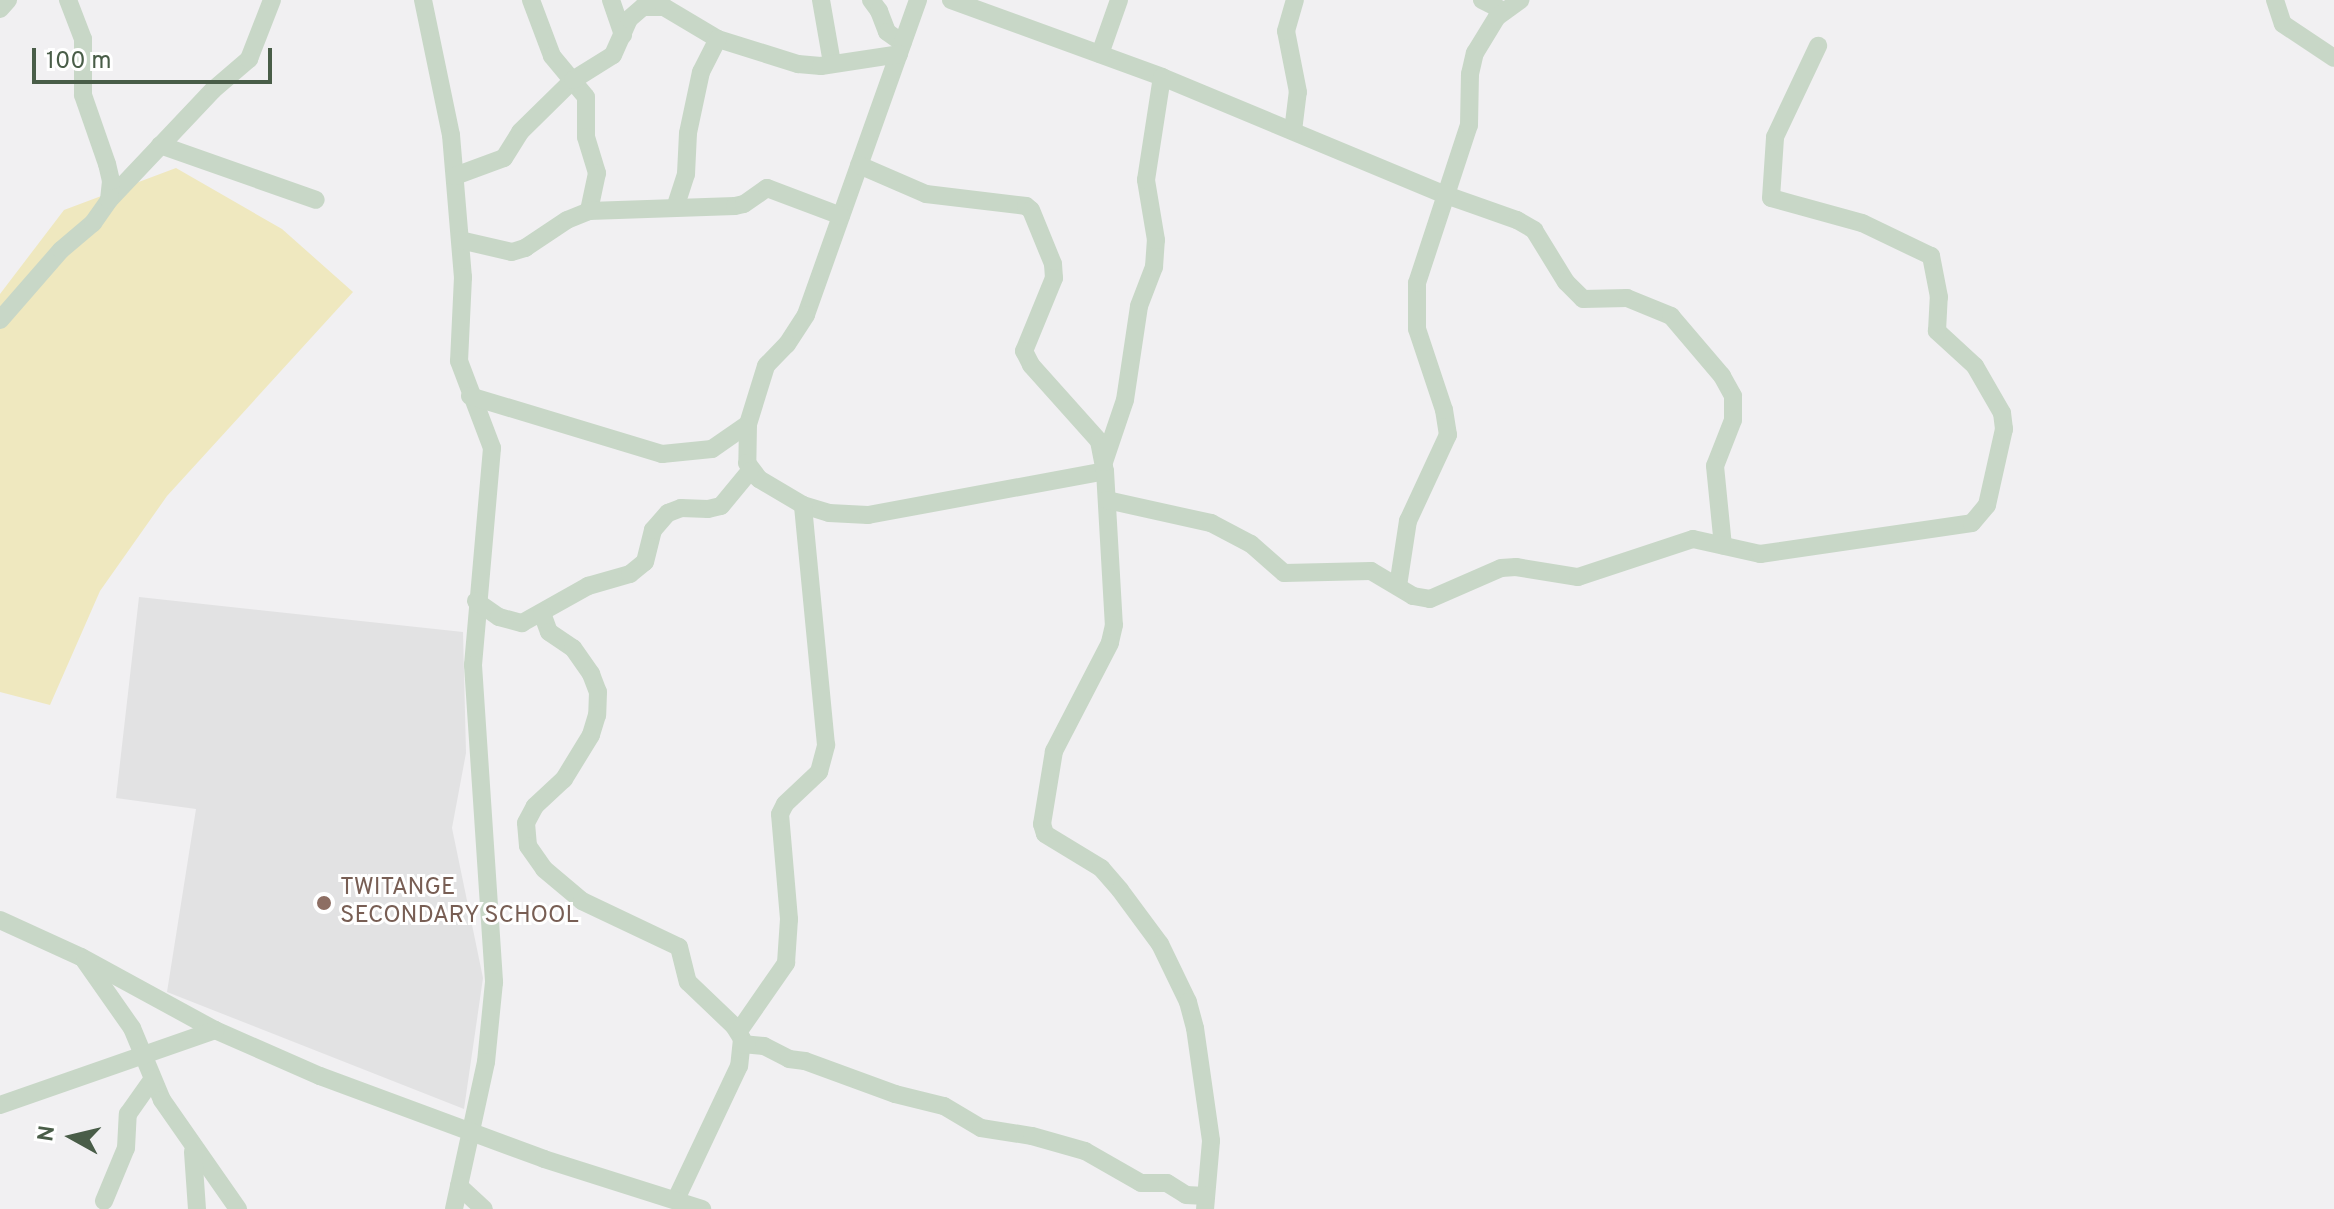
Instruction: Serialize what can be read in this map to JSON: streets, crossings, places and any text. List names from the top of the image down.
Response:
{
  "places": ["TWITANGE SECONDARY SCHOOL"],
  "scale_bar": "100 m",
  "north": "left"
}
